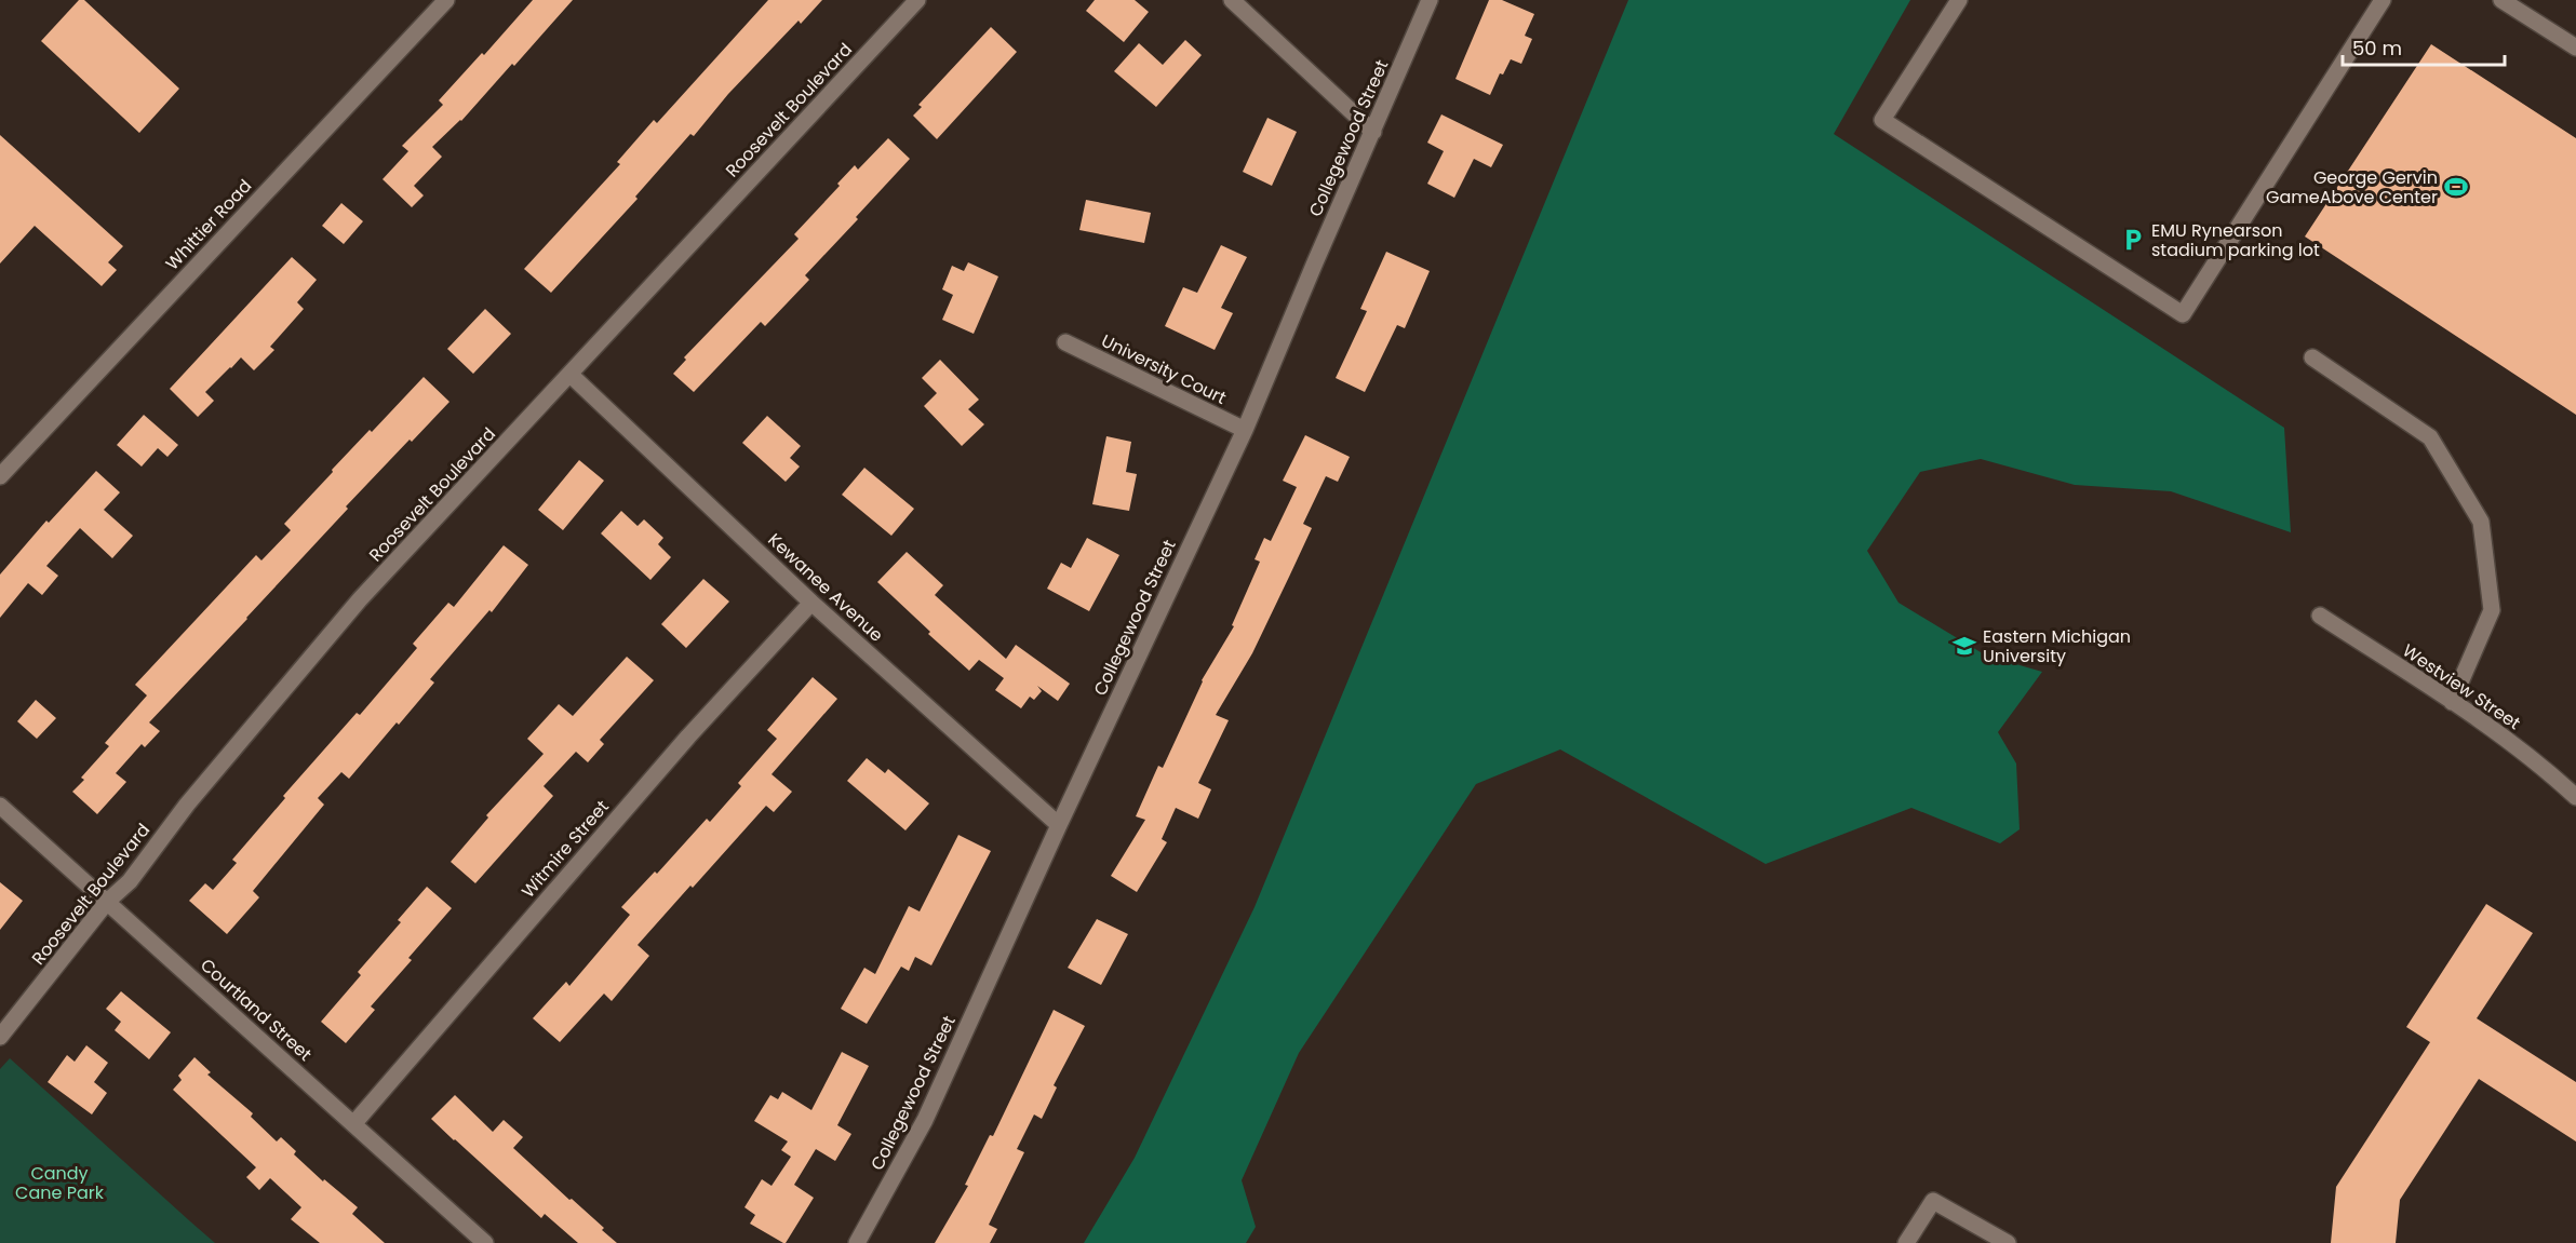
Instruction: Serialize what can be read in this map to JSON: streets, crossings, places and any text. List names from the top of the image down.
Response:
{
  "streets": {
    "street": [
      "Roosevelt Boulevard",
      "Collegewood Street",
      "Whittier Road",
      "University Court",
      "Kewanee Avenue",
      "Westview Street",
      "Witmire Street",
      "Courtland Street"
    ]
  },
  "crossings": [
    ["Roosevelt Boulevard", "Kewanee Avenue"],
    ["Roosevelt Boulevard", "Courtland Street"],
    ["Collegewood Street", "University Court"],
    ["Collegewood Street", "Kewanee Avenue"],
    ["Kewanee Avenue", "Witmire Street"],
    ["Witmire Street", "Courtland Street"]
  ],
  "parks": ["Candy Cane Park"],
  "places": {
    "sports": ["George Gervin GameAbove Center"],
    "parking": ["EMU Rynearson stadium parking lot"],
    "school or university": ["Eastern Michigan University"]
  },
  "scale_bar": "50 m"
}
